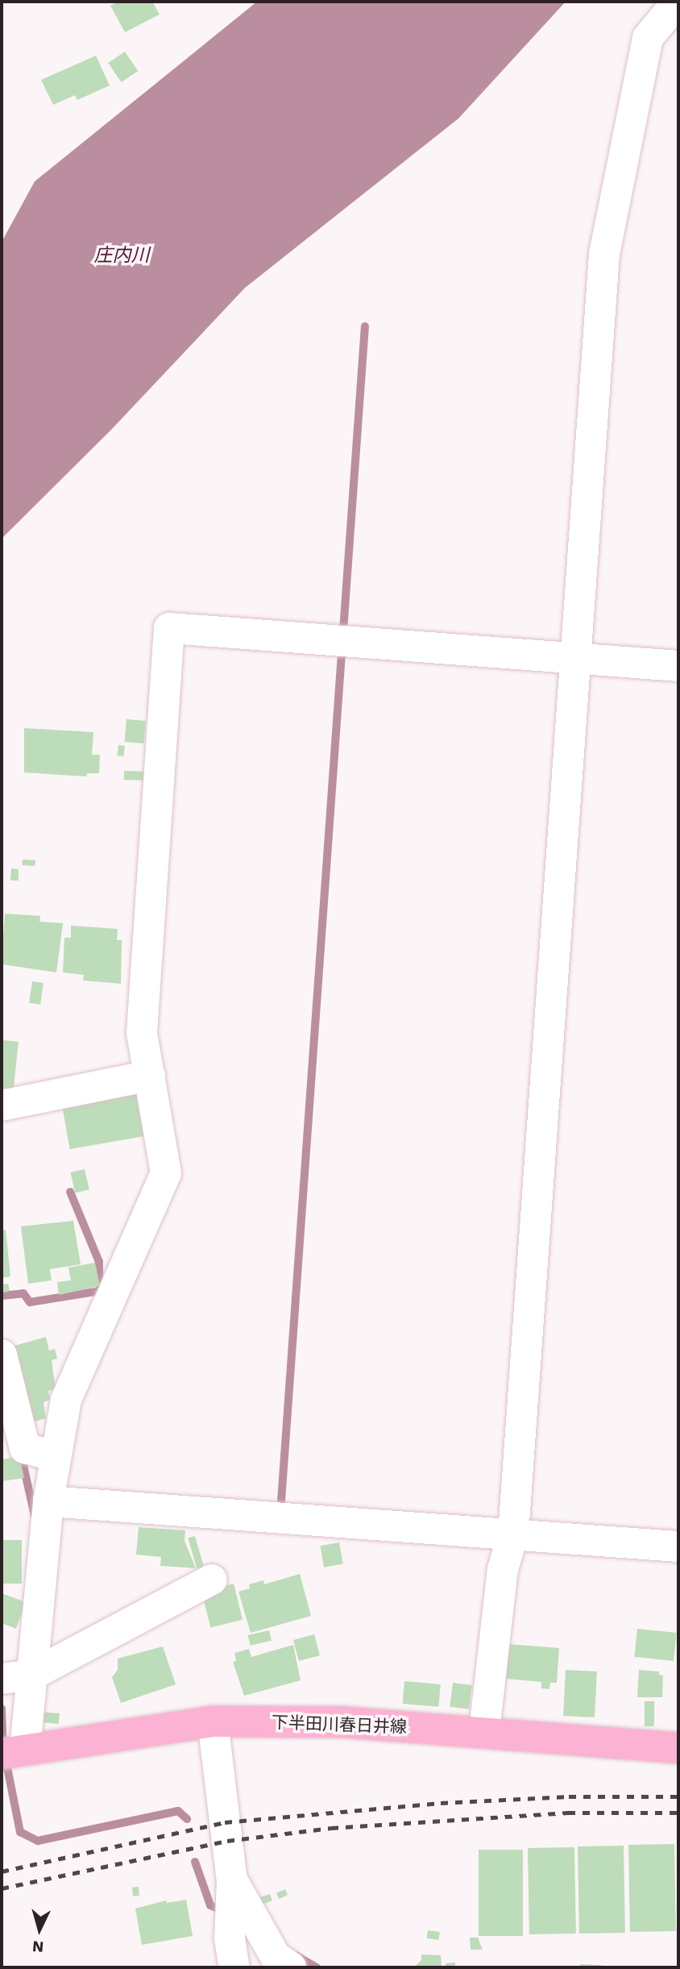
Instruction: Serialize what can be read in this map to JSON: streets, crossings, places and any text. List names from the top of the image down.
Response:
{
  "streets": {
    "main road": ["下半田川春日井線"]
  },
  "water": ["庄内川"],
  "north": "bottom"
}
